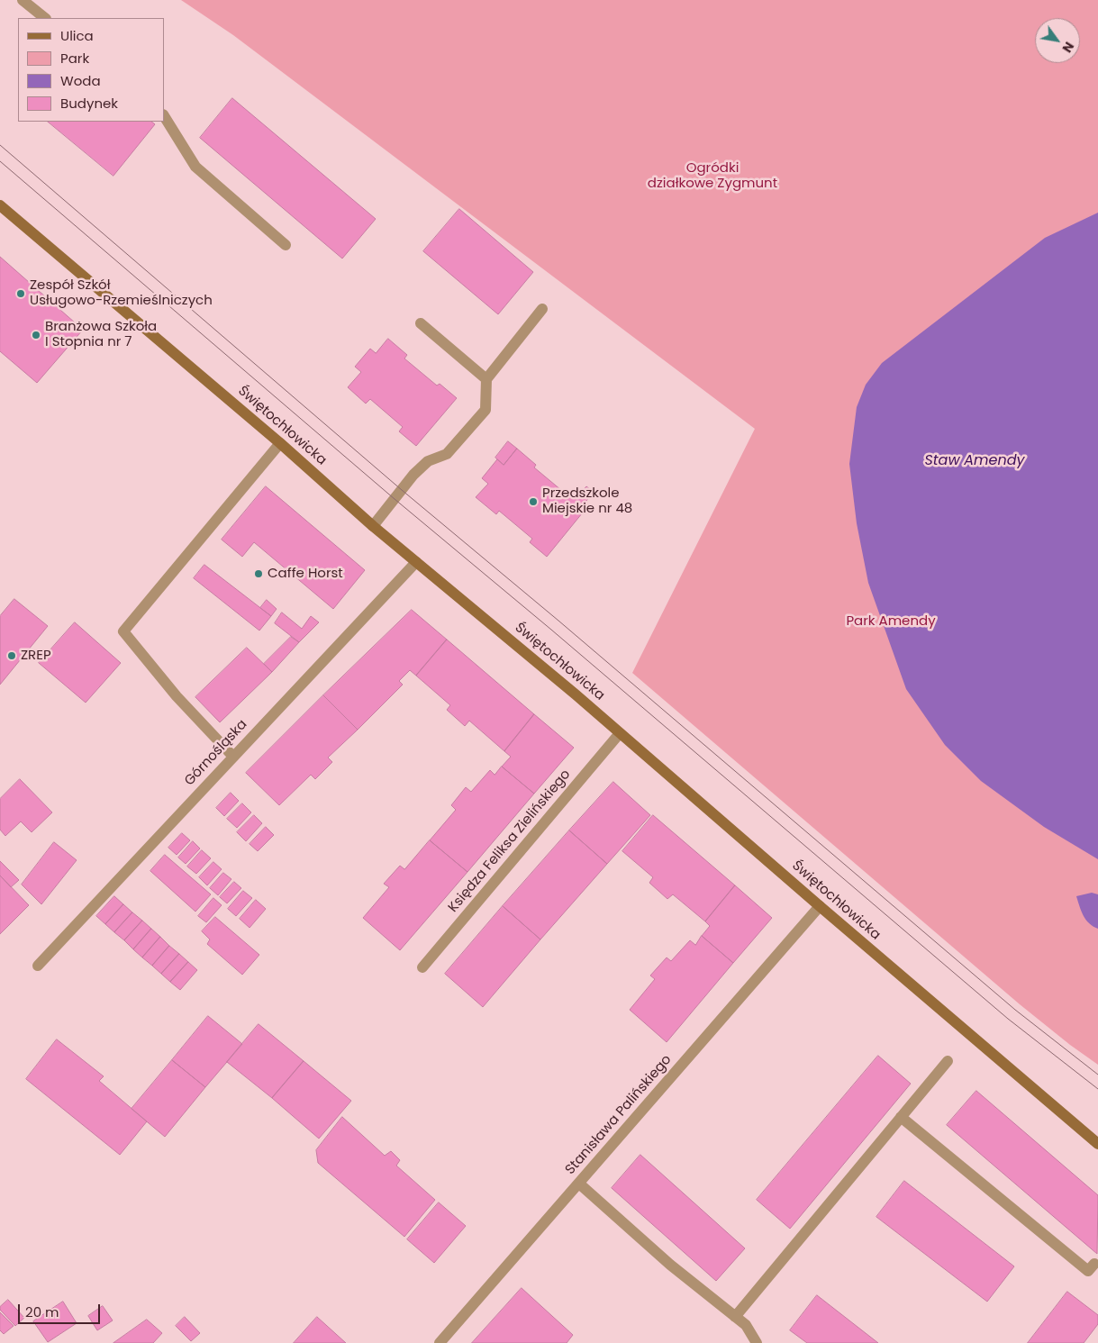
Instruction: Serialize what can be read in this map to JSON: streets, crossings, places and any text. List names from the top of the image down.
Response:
{
  "streets": {
    "main road": ["Świętochłowicka"],
    "street": ["Górnośląska", "Księdza Feliksa Zielińskiego", "Stanisława Palińskiego"]
  },
  "crossings": [
    ["Świętochłowicka", "Górnośląska"],
    ["Świętochłowicka", "Księdza Feliksa Zielińskiego"],
    ["Świętochłowicka", "Stanisława Palińskiego"]
  ],
  "water": ["Staw Amendy"],
  "parks": ["Ogródki działkowe Zygmunt", "Park Amendy"],
  "places": [
    "Zespół Szkół Usługowo-Rzemieślniczych",
    "Branżowa Szkoła I Stopnia nr 7",
    "Przedszkole Miejskie nr 48",
    "Caffe Horst",
    "ZREP"
  ],
  "legend": [
    "Ulica",
    "Park",
    "Woda",
    "Budynek"
  ],
  "scale_bar": "20 m",
  "north": "bottom right"
}
